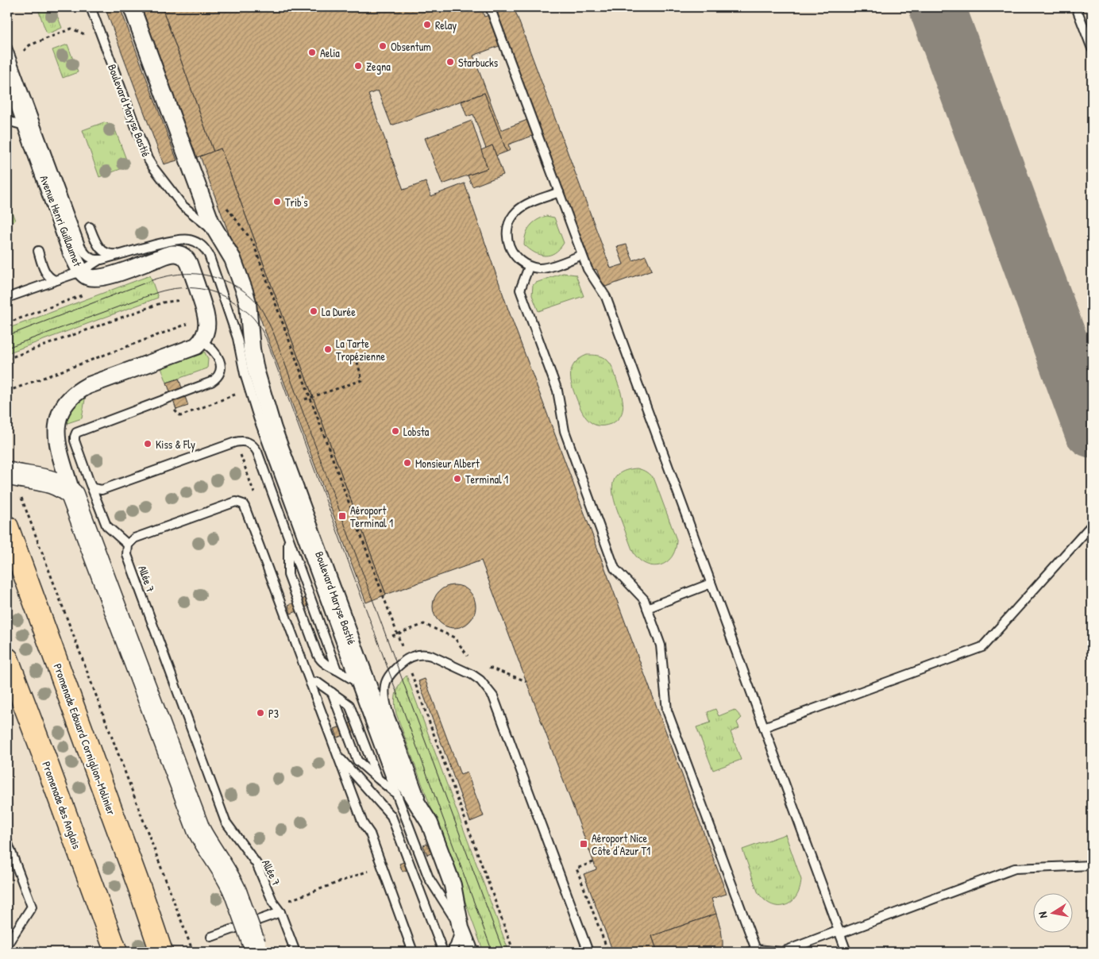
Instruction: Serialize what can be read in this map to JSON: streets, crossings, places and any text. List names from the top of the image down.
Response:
{
  "streets": {
    "main road": ["Promenade Edouard Corniglion-Molinier", "Promenade des Anglais"],
    "street": ["Boulevard Maryse Bastié", "Avenue Henri Guillaumet"],
    "lane": ["Allée 7"]
  },
  "places": {
    "other": [
      "Relay",
      "Obsentum",
      "Aelia",
      "Starbucks",
      "Zegna",
      "Trib's",
      "La Durée",
      "La Tarte Tropézienne",
      "Lobsta",
      "Kiss & Fly",
      "Monsieur Albert",
      "Terminal 1",
      "P3"
    ],
    "transit": ["Aéroport Terminal 1", "Aéroport Nice Côte d’Azur T1"]
  },
  "north": "left"
}
